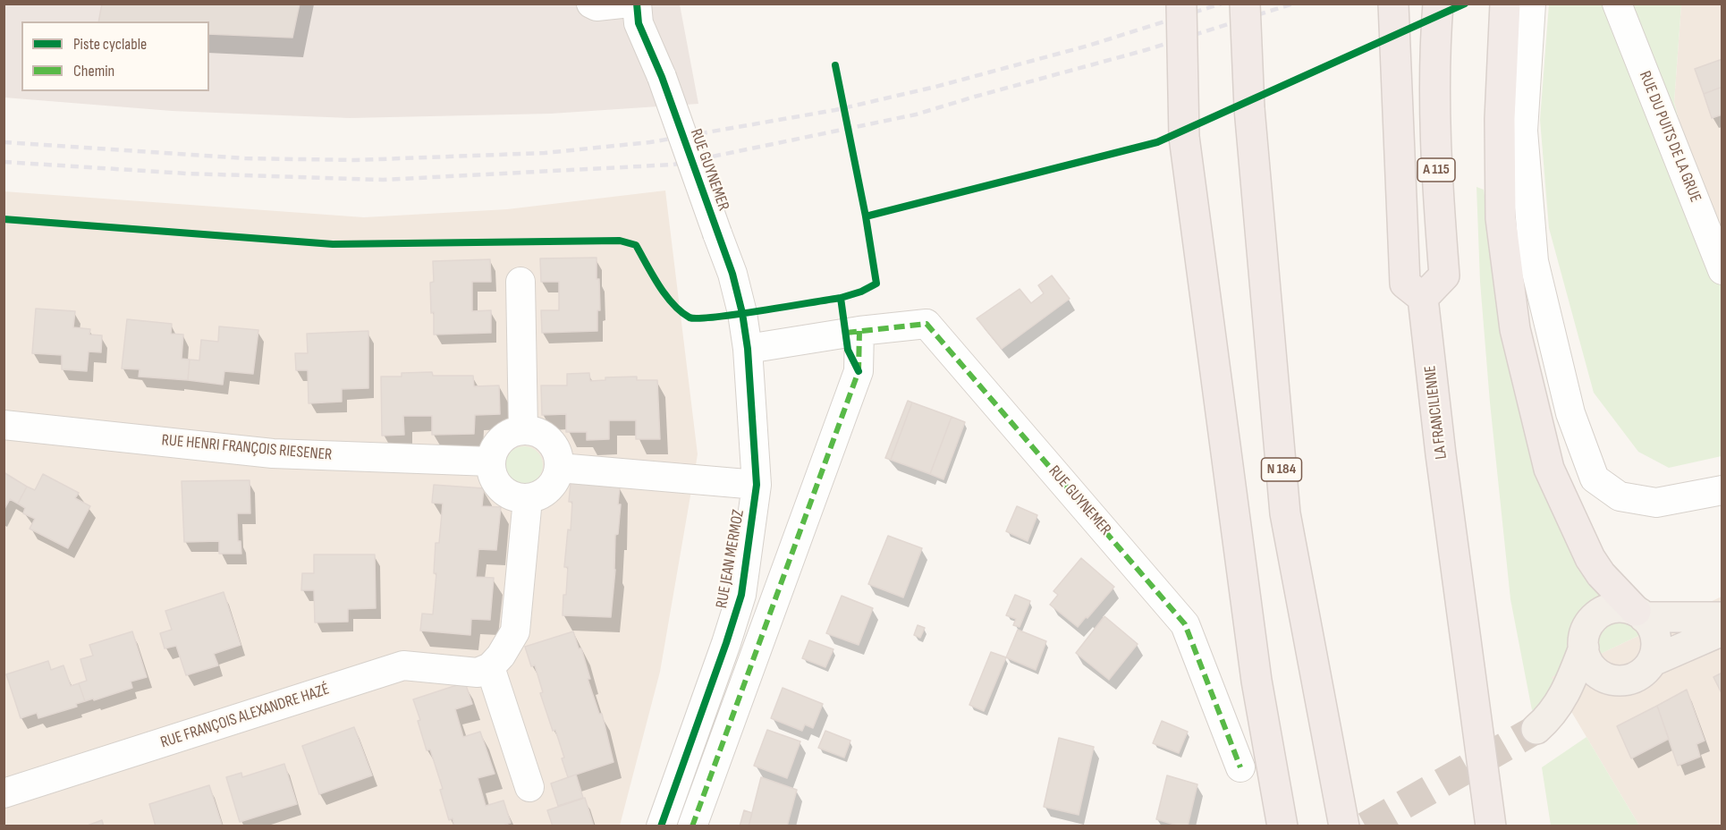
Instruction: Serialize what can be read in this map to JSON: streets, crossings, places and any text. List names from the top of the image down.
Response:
{
  "streets": {
    "highway": ["A 115", "LA FRANCILIENNE", "N 184"],
    "street": [
      "RUE DU PUITS DE LA GRUE",
      "RUE GUYNEMER",
      "RUE HENRI FRANÇOIS RIESENER",
      "RUE JEAN MERMOZ",
      "RUE FRANÇOIS ALEXANDRE HAZÉ"
    ]
  },
  "crossings": [
    ["RUE GUYNEMER", "RUE JEAN MERMOZ"],
    ["A 115", "LA FRANCILIENNE"]
  ],
  "legend": ["Piste cyclable", "Chemin"]
}
